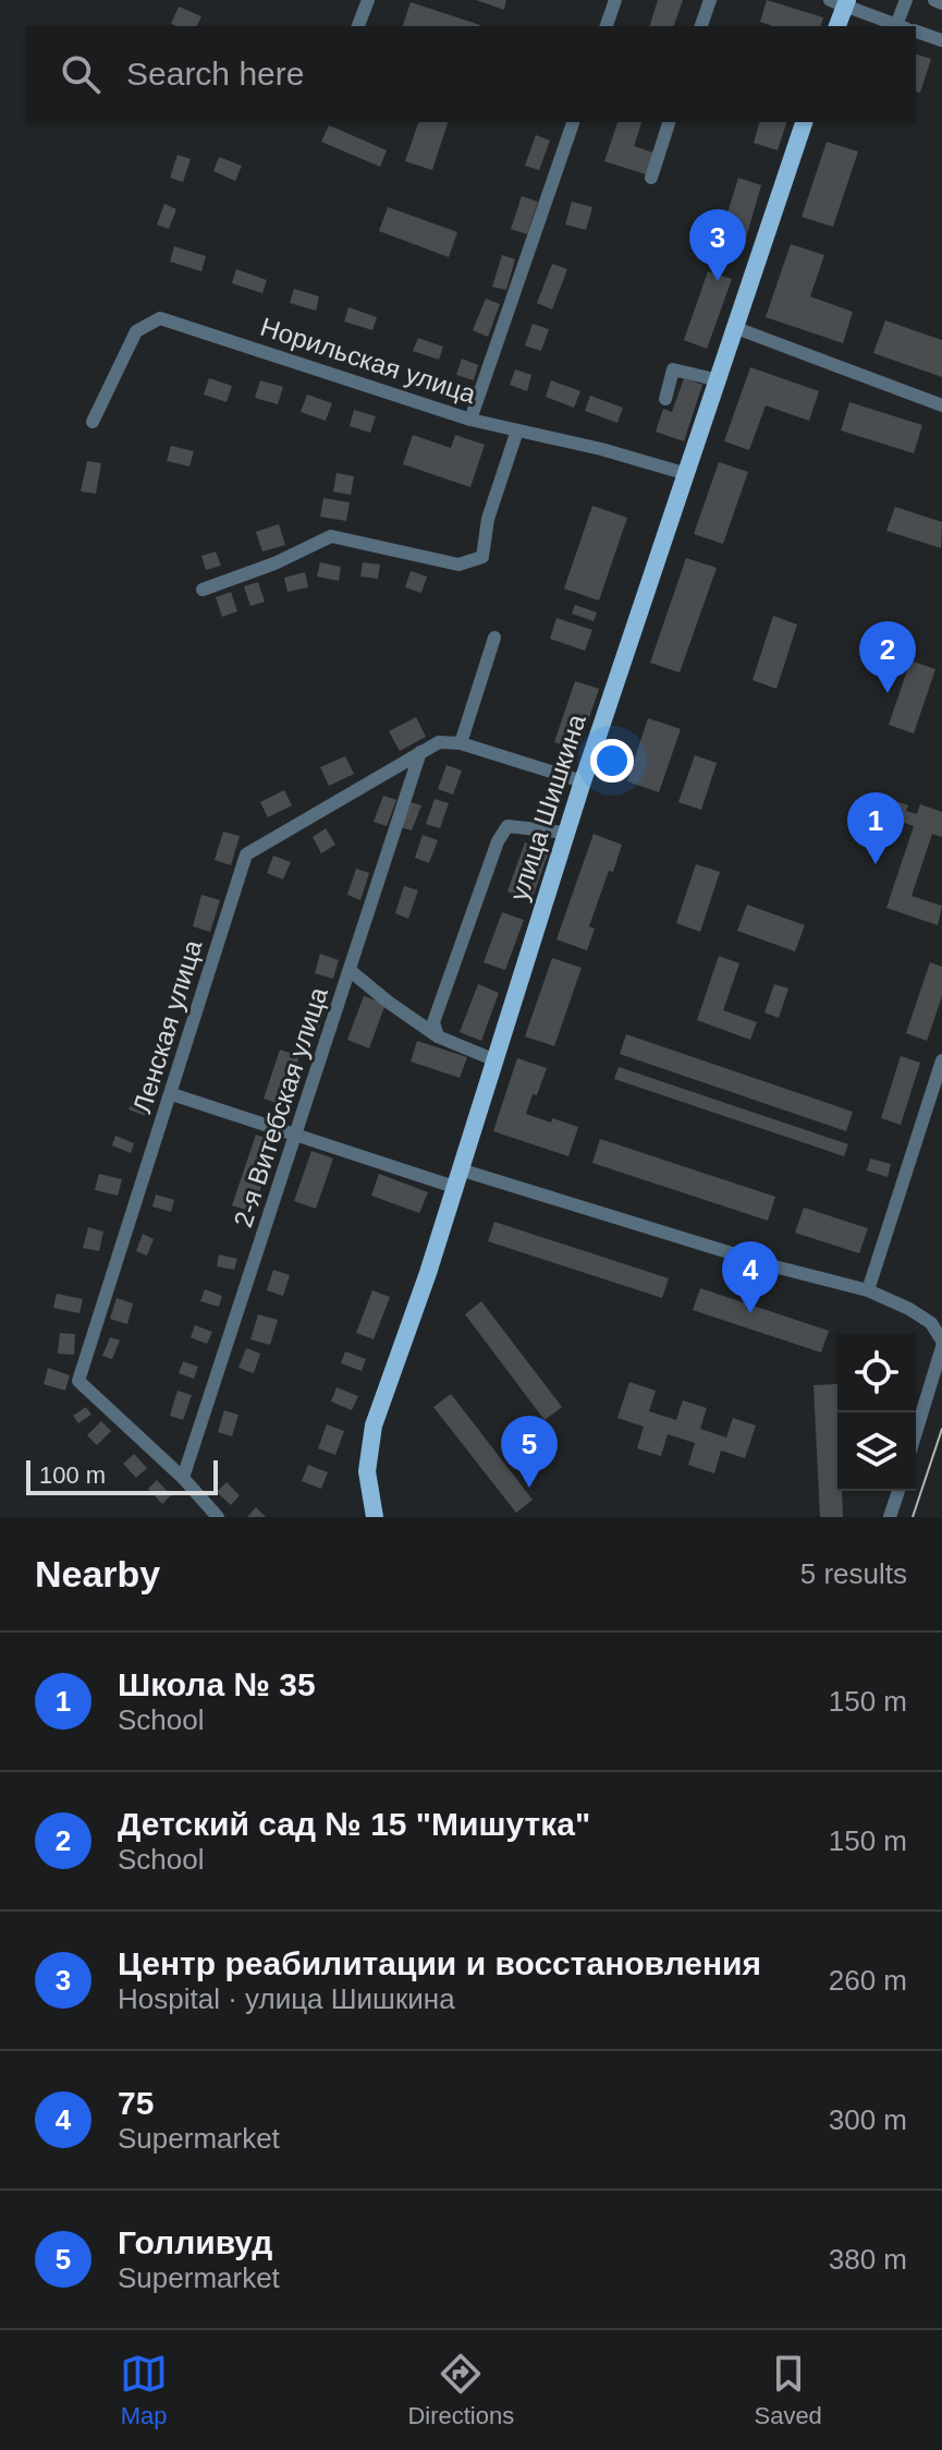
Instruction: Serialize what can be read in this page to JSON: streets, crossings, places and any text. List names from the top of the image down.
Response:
{
  "streets": {
    "main road": ["улица Шишкина"],
    "street": ["Норильская улица", "Ленская улица", "2-я Витебская улица"]
  },
  "crossings": [
    ["Норильская улица", "улица Шишкина"],
    ["улица Шишкина", "Ленская улица"],
    ["Ленская улица", "2-я Витебская улица"]
  ],
  "scale_bar": "100 m",
  "page": {
    "search": "Search here",
    "pins": [
      "3",
      "2",
      "1",
      "4",
      "5"
    ],
    "scale": "100 m",
    "heading": ["Nearby", "5 results"],
    "list": [
      {
        "mark": "1",
        "name": "Школа № 35",
        "note": "School",
        "value": "150 m"
      },
      {
        "mark": "2",
        "name": "Детский сад № 15 \"Мишутка\"",
        "note": "School",
        "value": "150 m"
      },
      {
        "mark": "3",
        "name": "Центр реабилитации и восстановления",
        "note": "Hospital · улица Шишкина",
        "value": "260 m"
      },
      {
        "mark": "4",
        "name": "75",
        "note": "Supermarket",
        "value": "300 m"
      },
      {
        "mark": "5",
        "name": "Голливуд",
        "note": "Supermarket",
        "value": "380 m"
      }
    ],
    "nav": ["Map", "Directions", "Saved"]
  }
}
